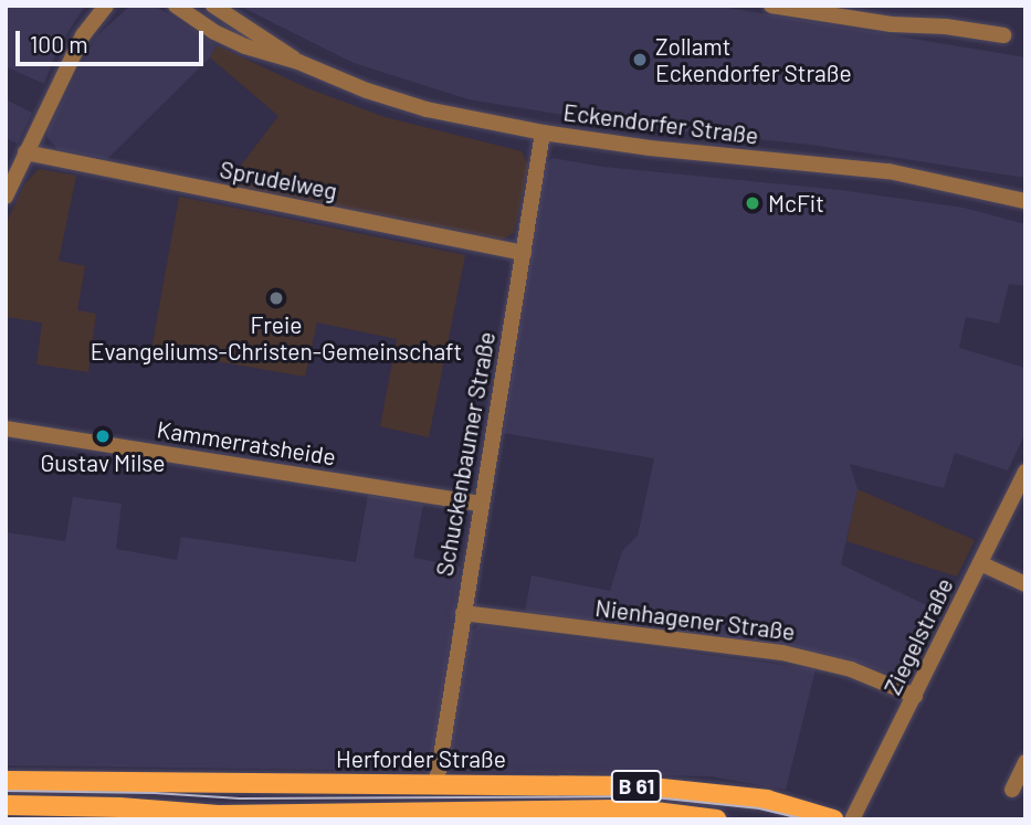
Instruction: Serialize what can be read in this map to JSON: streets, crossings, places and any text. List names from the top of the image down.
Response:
{
  "streets": {
    "main road": ["Herforder Straße", "B 61"],
    "street": [
      "Eckendorfer Straße",
      "Sprudelweg",
      "Kammerratsheide",
      "Schuckenbaumer Straße",
      "Nienhagener Straße",
      "Ziegelstraße"
    ]
  },
  "crossings": [
    ["Eckendorfer Straße", "Schuckenbaumer Straße"],
    ["Sprudelweg", "Schuckenbaumer Straße"],
    ["Kammerratsheide", "Schuckenbaumer Straße"],
    ["Schuckenbaumer Straße", "Nienhagener Straße"],
    ["Schuckenbaumer Straße", "Herforder Straße"],
    ["Nienhagener Straße", "Ziegelstraße"]
  ],
  "places": [
    "Zollamt Eckendorfer Straße",
    "McFit",
    "Freie Evangeliums-Christen-Gemeinschaft",
    "Gustav Milse"
  ],
  "scale_bar": "100 m"
}
